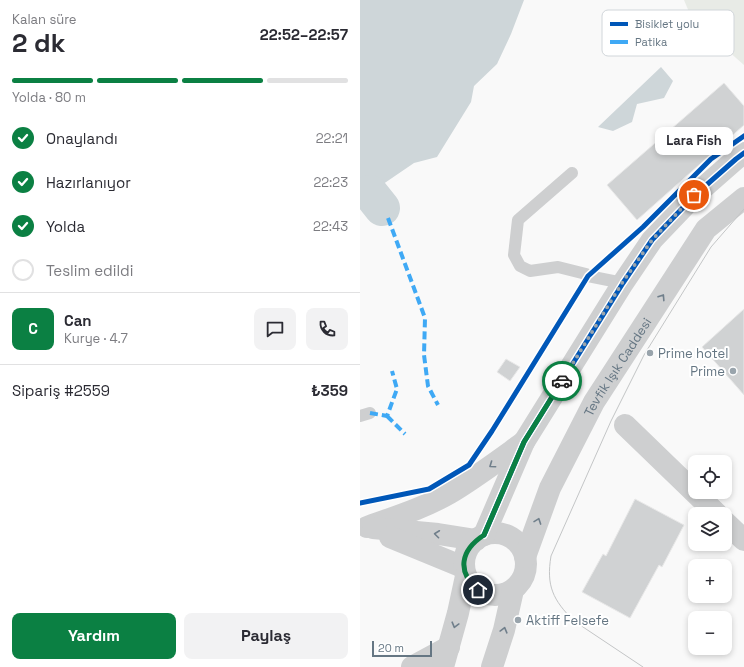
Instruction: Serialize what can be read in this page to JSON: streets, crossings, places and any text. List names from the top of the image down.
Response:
{
  "streets": {
    "street": ["Tevfik Işık Caddesi"]
  },
  "places": [
    "Lara Fish",
    "Prime hotel",
    "Prime",
    "Aktiff Felsefe"
  ],
  "legend": ["Bisiklet yolu", "Patika"],
  "scale_bar": "20 m",
  "page": {
    "heading": ["2 dk", "Kalan süre", "22:52–22:57"],
    "panel": [
      "Can",
      "Kurye · 4.7",
      "Sipariş #2559",
      "₺359"
    ],
    "bar": "Yolda · 80 m",
    "list": [
      ["Onaylandı", "22:21"],
      ["Hazırlanıyor", "22:23"],
      ["Yolda", "22:43"],
      "Teslim edildi"
    ],
    "bubble": "Lara Fish",
    "round": "C",
    "map_buttons": ["+", "−"],
    "buttons": ["Yardım", "Paylaş"],
    "scale": "20 m"
  }
}
